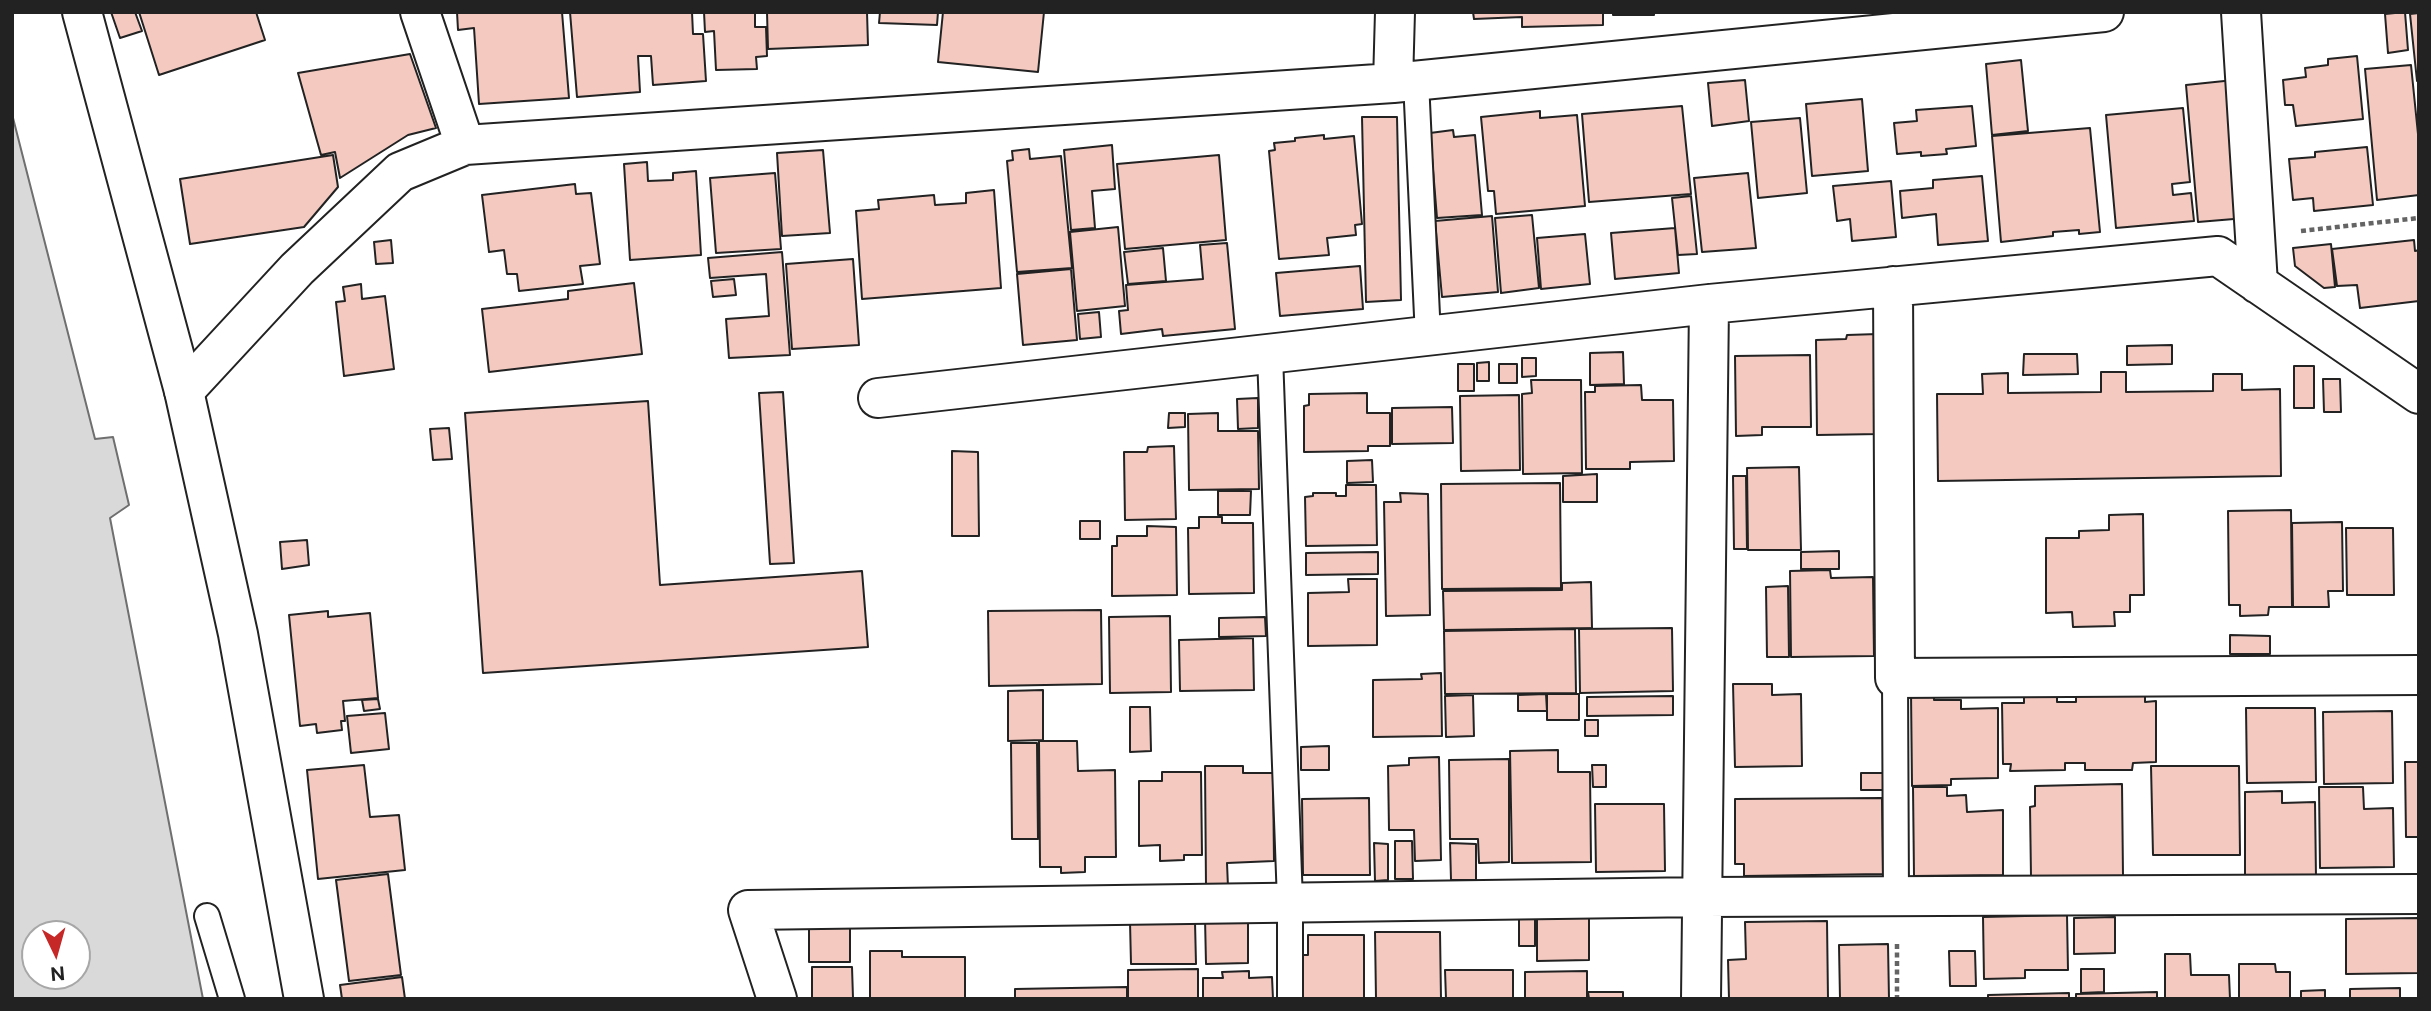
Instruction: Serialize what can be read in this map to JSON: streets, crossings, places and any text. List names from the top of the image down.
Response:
{
  "north": "bottom"
}
